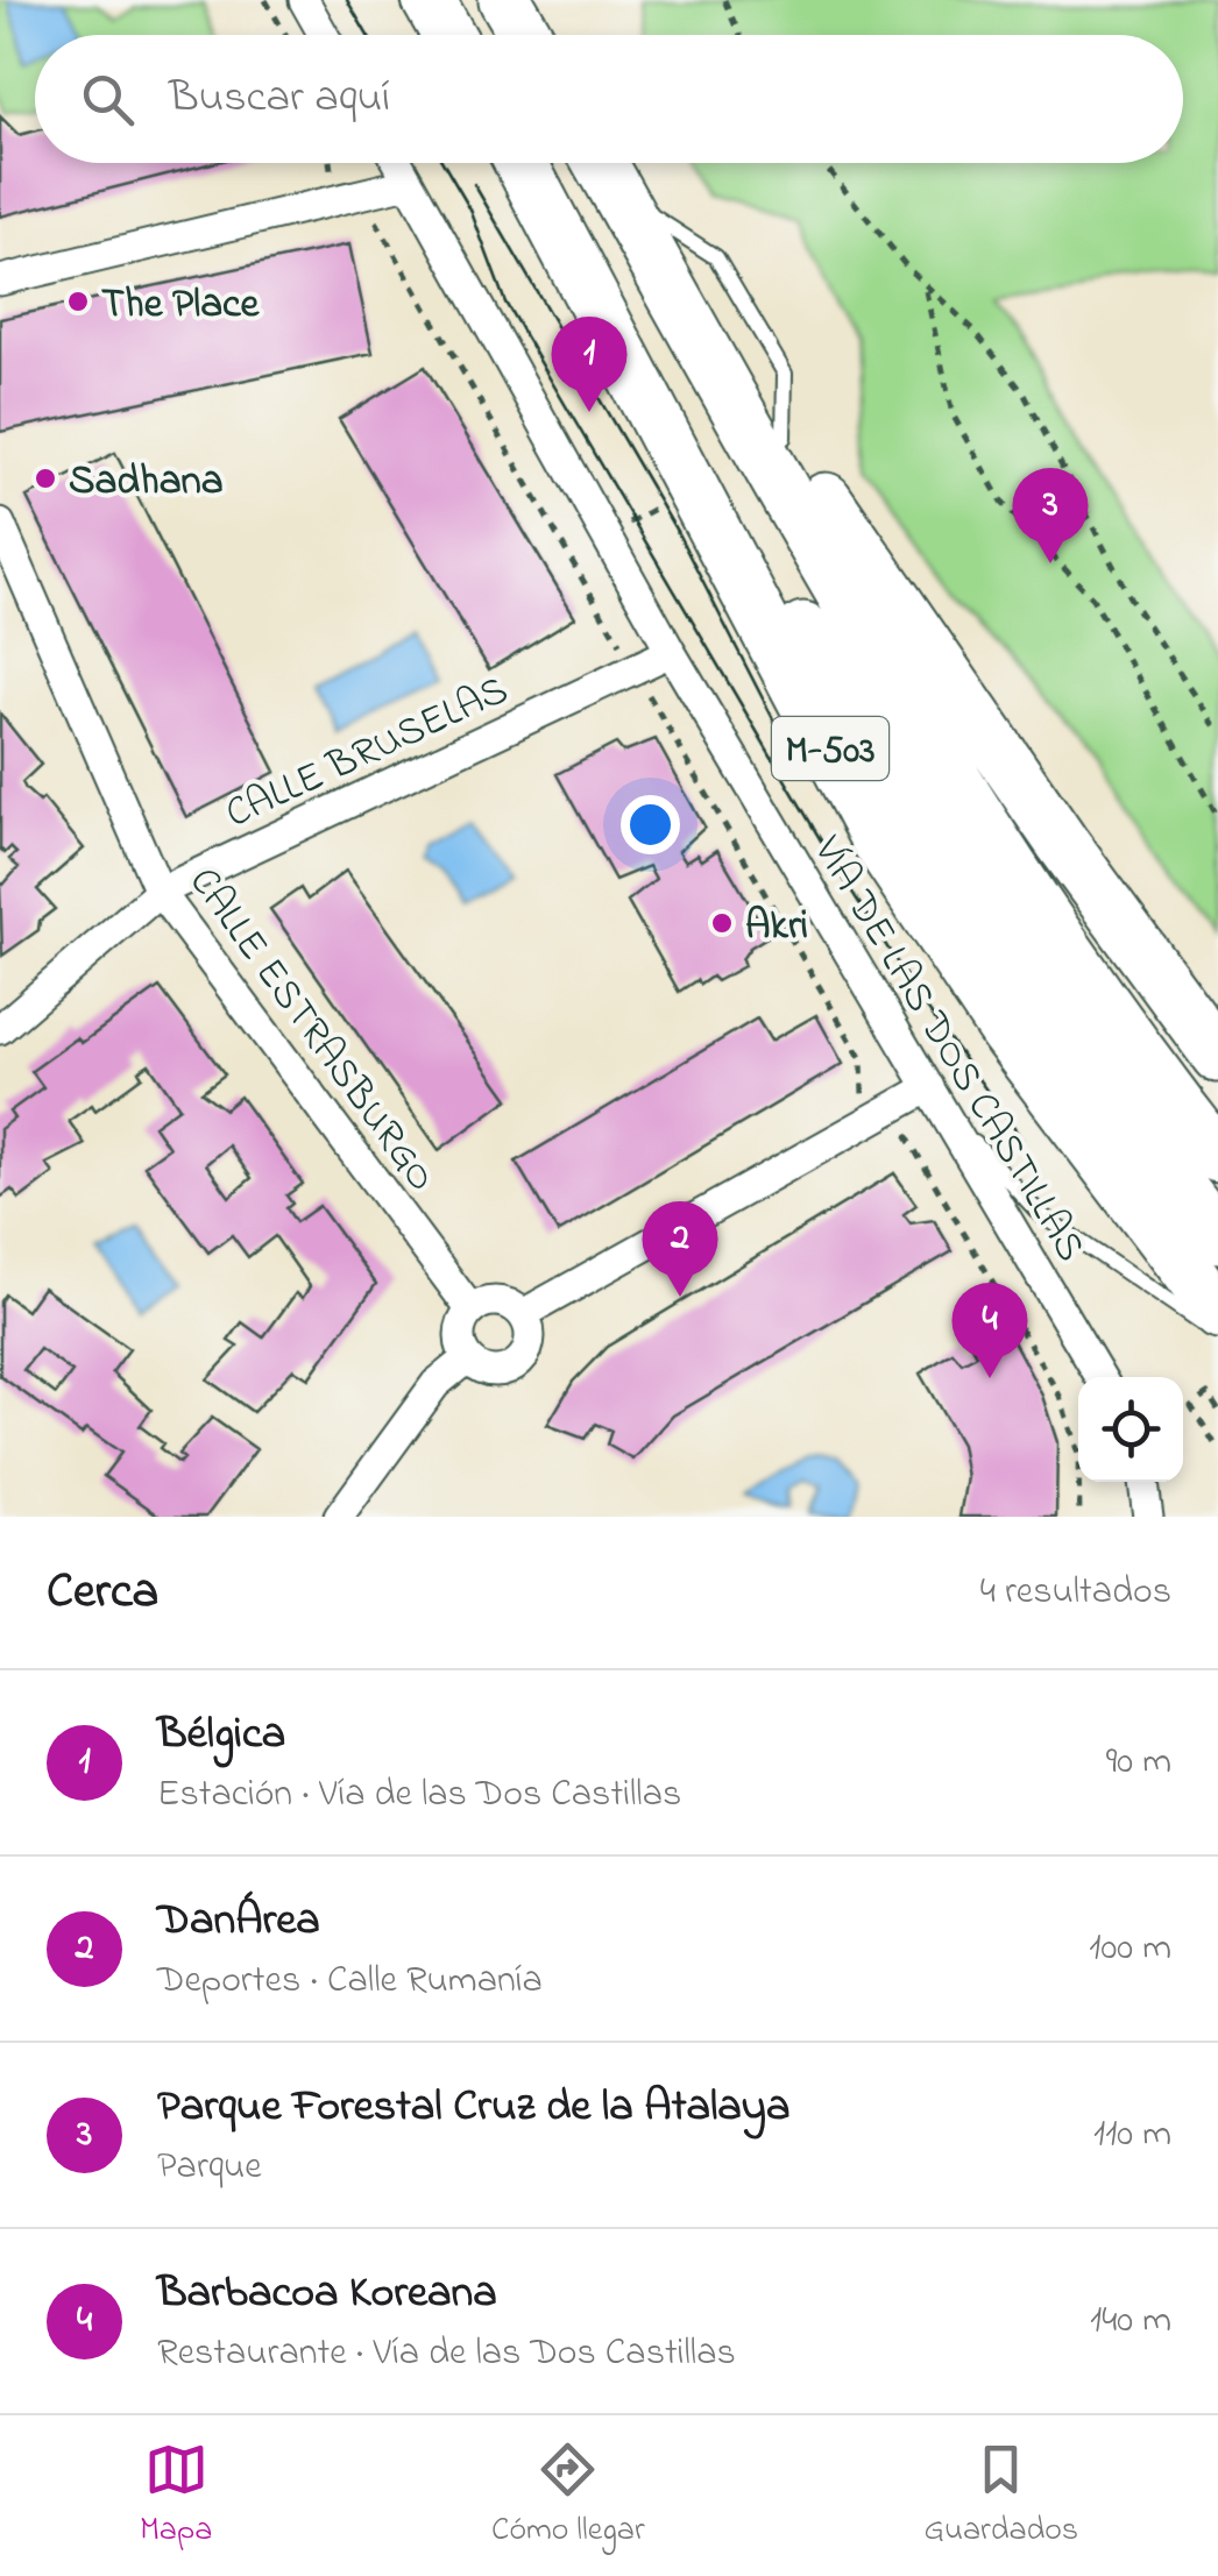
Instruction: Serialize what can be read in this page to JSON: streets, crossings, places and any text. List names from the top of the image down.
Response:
{
  "streets": {
    "highway": ["M-503"],
    "street": ["CALLE BRUSELAS", "CALLE ESTRASBURGO", "VÍA DE LAS DOS CASTILLAS"]
  },
  "crossings": [
    ["CALLE BRUSELAS", "CALLE ESTRASBURGO"],
    ["CALLE BRUSELAS", "VÍA DE LAS DOS CASTILLAS"]
  ],
  "places": ["The Place", "Sadhana", "Akri"],
  "page": {
    "search": "Buscar aquí",
    "pins": [
      "1",
      "3",
      "2",
      "4"
    ],
    "heading": ["Cerca", "4 resultados"],
    "list": [
      {
        "mark": "1",
        "name": "Bélgica",
        "note": "Estación · Vía de las Dos Castillas",
        "value": "90 m"
      },
      {
        "mark": "2",
        "name": "DanÁrea",
        "note": "Deportes · Calle Rumanía",
        "value": "100 m"
      },
      {
        "mark": "3",
        "name": "Parque Forestal Cruz de la Atalaya",
        "note": "Parque",
        "value": "110 m"
      },
      {
        "mark": "4",
        "name": "Barbacoa Koreana",
        "note": "Restaurante · Vía de las Dos Castillas",
        "value": "140 m"
      }
    ],
    "nav": ["Mapa", "Cómo llegar", "Guardados"]
  }
}
